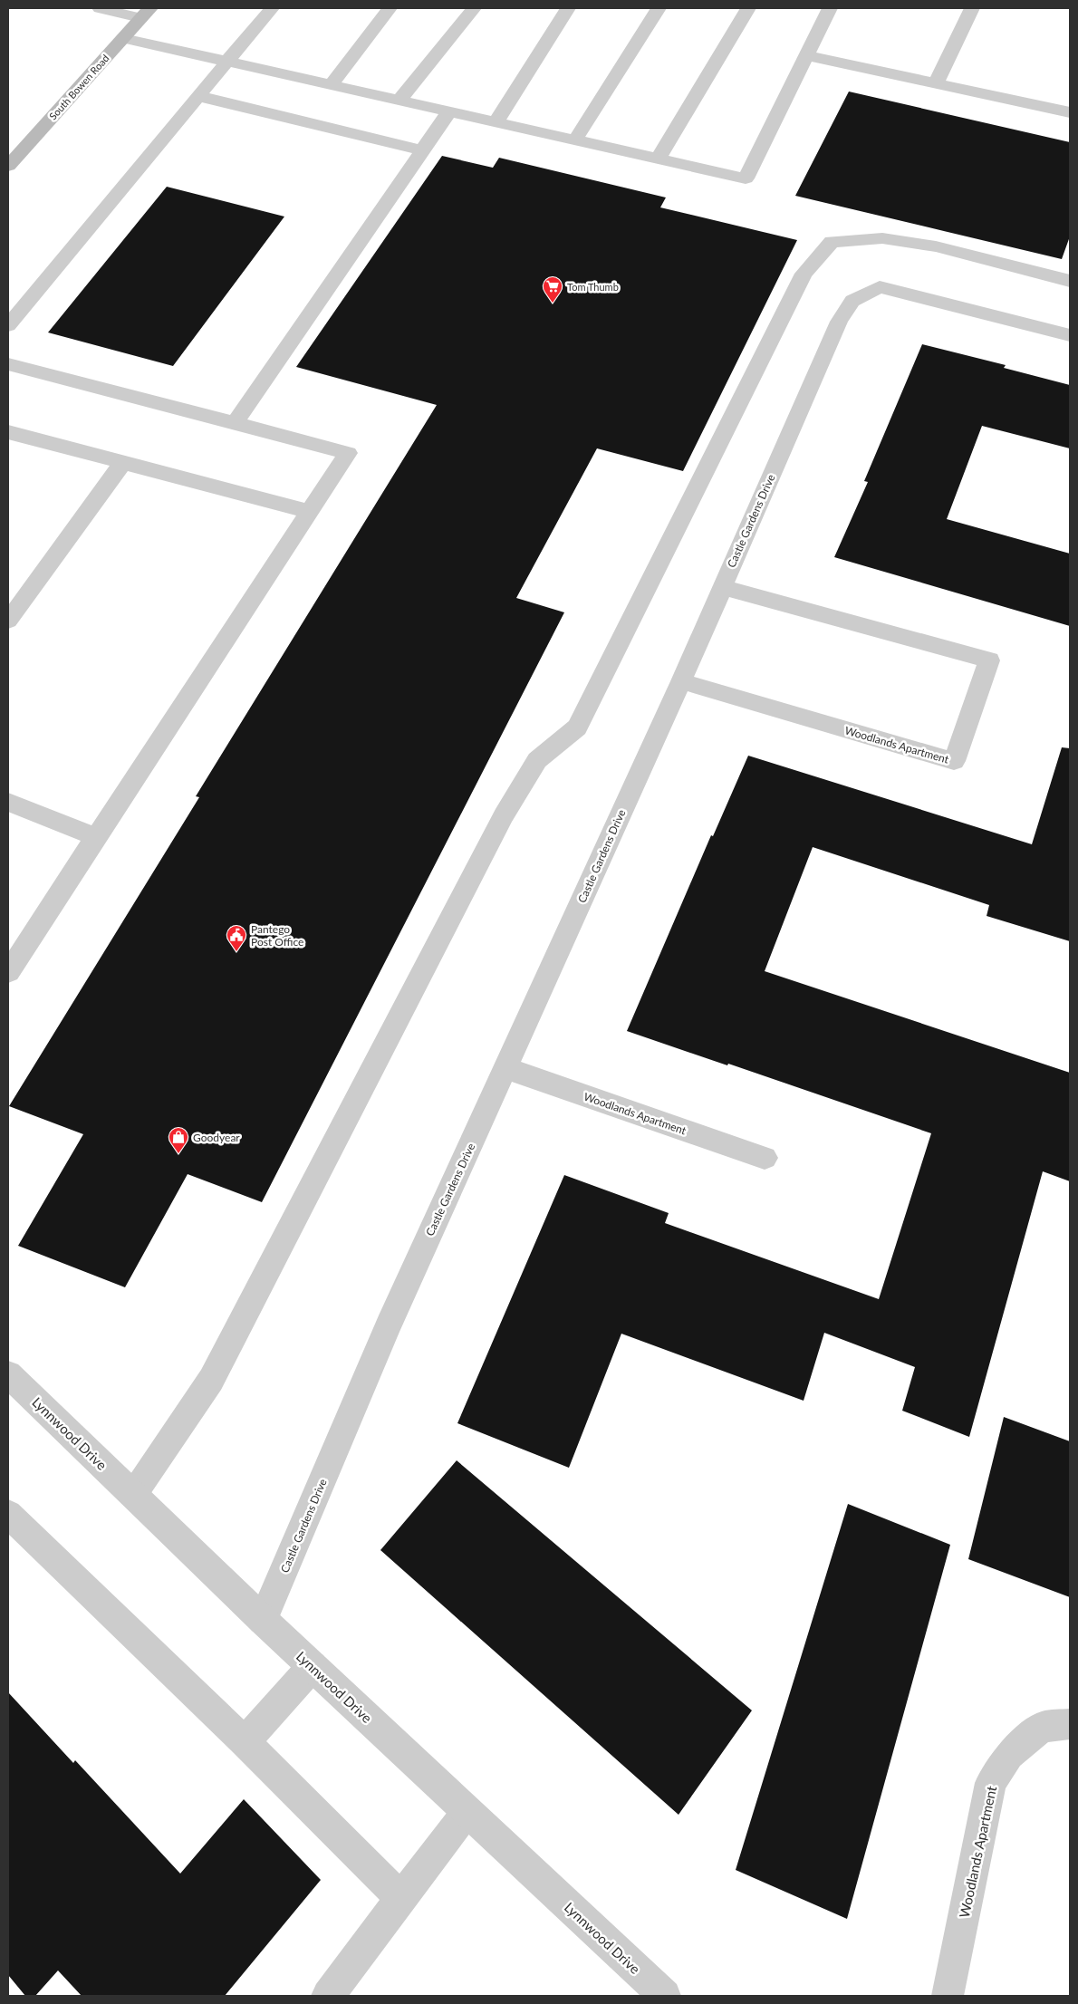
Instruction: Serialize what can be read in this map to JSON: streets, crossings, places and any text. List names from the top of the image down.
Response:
{
  "streets": {
    "main road": ["South Bowen Road"],
    "street": ["Castle Gardens Drive", "Woodlands Apartment", "Lynnwood Drive"]
  },
  "crossings": [
    ["Castle Gardens Drive", "Woodlands Apartment"],
    ["Castle Gardens Drive", "Lynnwood Drive"]
  ],
  "places": {
    "supermarket": ["Tom Thumb"],
    "public building": ["Pantego Post Office"],
    "shop": ["Goodyear"]
  }
}
